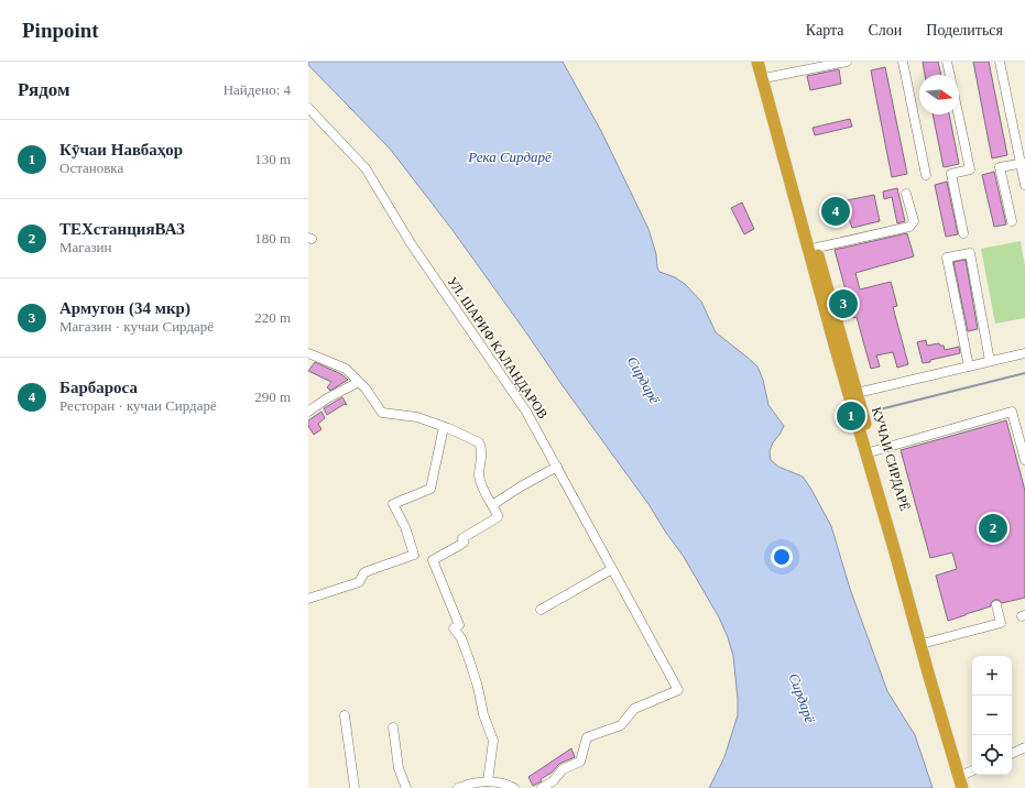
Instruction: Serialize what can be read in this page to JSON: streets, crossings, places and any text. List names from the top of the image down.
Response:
{
  "streets": {
    "highway": ["КУЧАИ СИРДАРЁ"],
    "street": ["УЛ. ШАРИФ КАЛАНДАРОВ"]
  },
  "water": ["Река Сирдарё", "Сирдарё"],
  "north": "right",
  "page": {
    "header": "Pinpoint",
    "nav": ["Карта", "Слои", "Поделиться"],
    "heading": ["Рядом", "Найдено: 4"],
    "list": [
      {
        "mark": "1",
        "name": "Кӯчаи Навбаҳор",
        "note": "Остановка",
        "value": "130 m"
      },
      {
        "mark": "2",
        "name": "ТЕХстанцияВАЗ",
        "note": "Магазин",
        "value": "180 m"
      },
      {
        "mark": "3",
        "name": "Армугон (34 мкр)",
        "note": "Магазин · кучаи Сирдарё",
        "value": "220 m"
      },
      {
        "mark": "4",
        "name": "Барбароса",
        "note": "Ресторан · кучаи Сирдарё",
        "value": "290 m"
      }
    ],
    "pins": [
      "4",
      "3",
      "1",
      "2"
    ],
    "map_buttons": ["+", "−"]
  }
}
